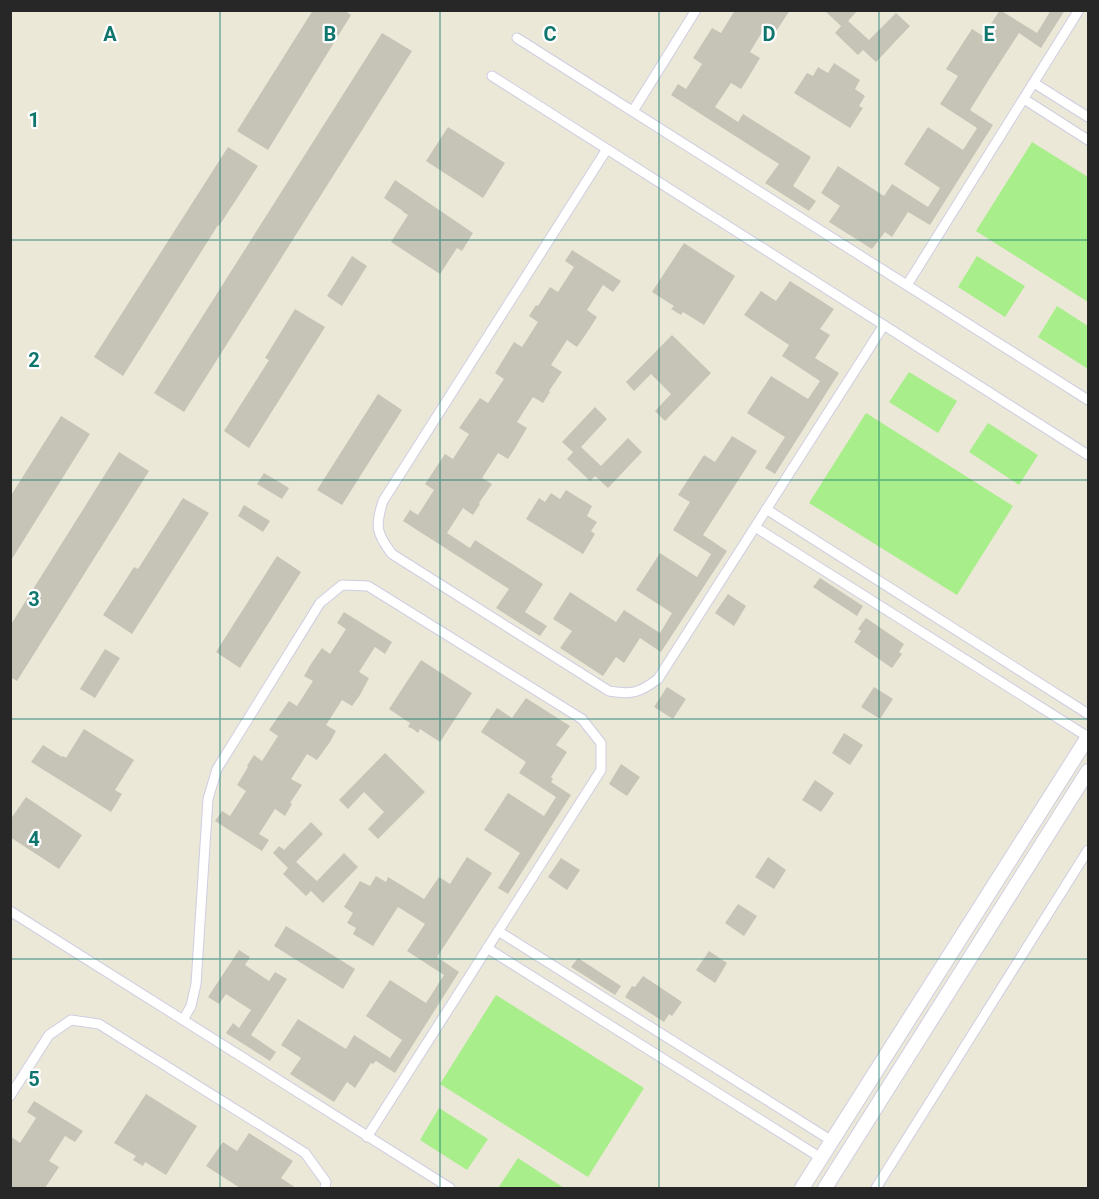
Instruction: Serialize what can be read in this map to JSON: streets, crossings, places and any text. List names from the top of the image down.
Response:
{
  "grid": {
    "columns": [
      "A",
      "B",
      "C",
      "D",
      "E"
    ],
    "rows": [
      "1",
      "2",
      "3",
      "4",
      "5"
    ]
  }
}
